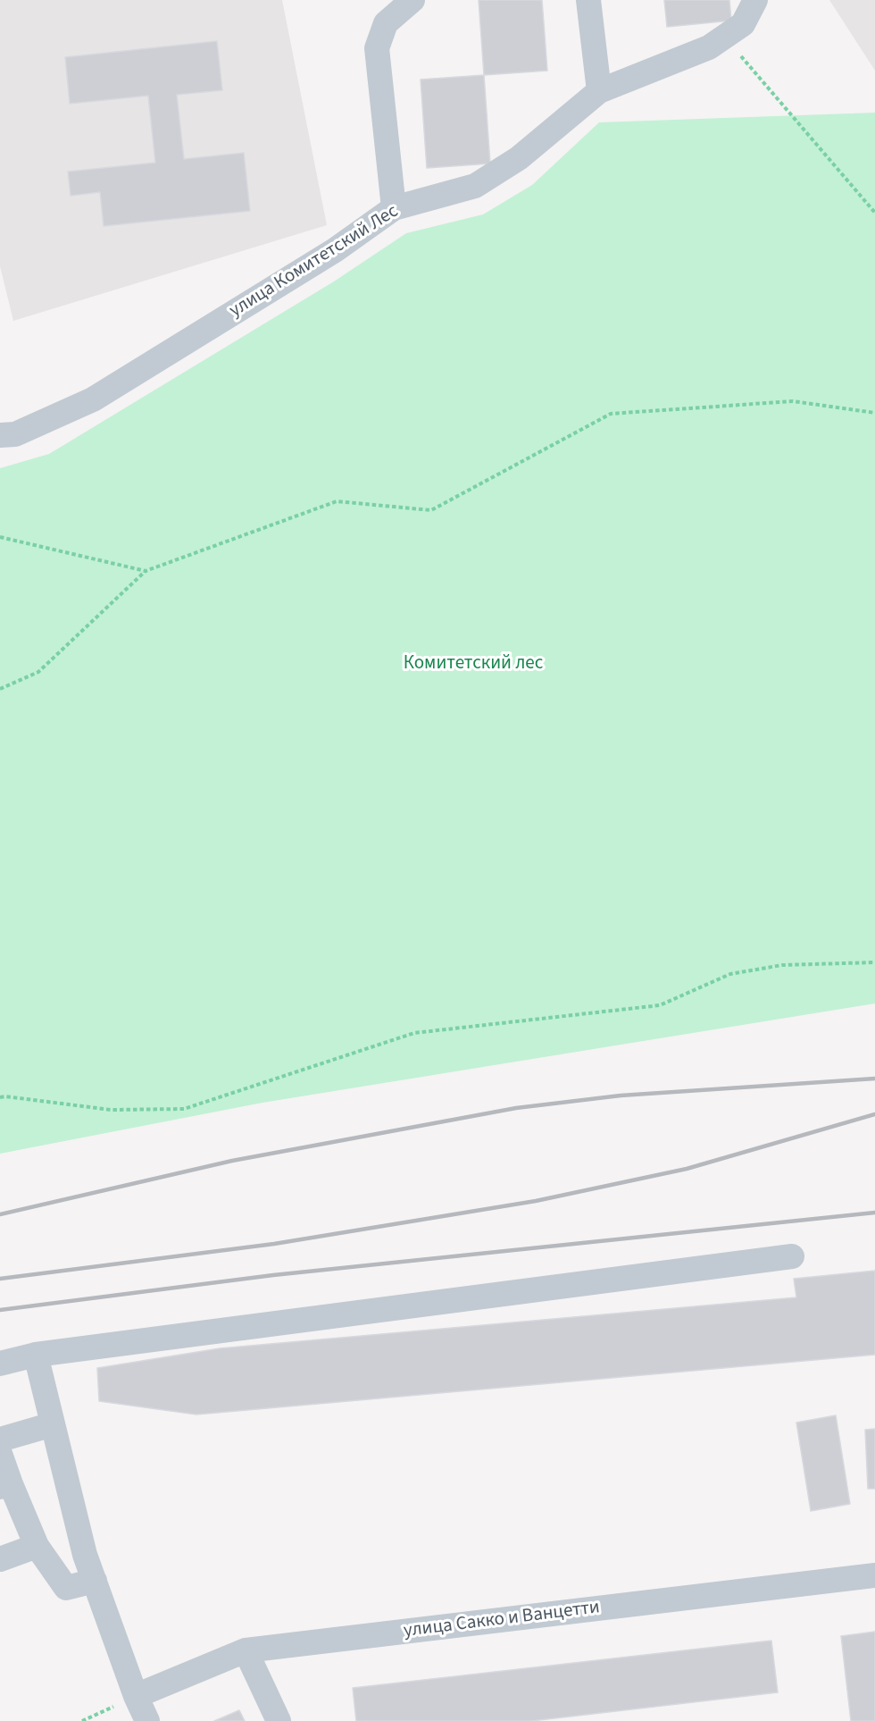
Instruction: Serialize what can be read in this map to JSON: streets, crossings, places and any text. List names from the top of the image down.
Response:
{
  "streets": {
    "street": ["улица Комитетский Лес", "улица Сакко и Ванцетти"]
  },
  "parks": ["Комитетский лес"]
}
